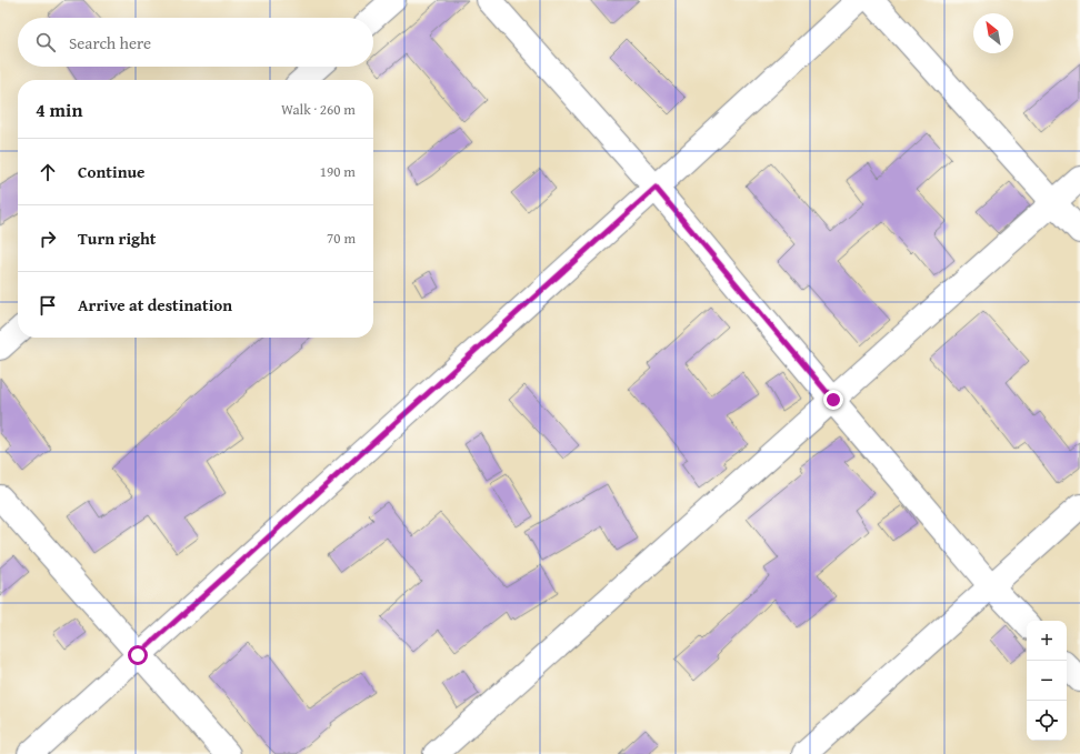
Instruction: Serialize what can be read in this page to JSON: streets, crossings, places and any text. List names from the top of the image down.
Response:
{
  "north": "top left",
  "page": {
    "search": "Search here",
    "heading": ["4 min", "Walk · 260 m"],
    "list": [
      ["Continue", "190 m"],
      ["Turn right", "70 m"],
      "Arrive at destination"
    ],
    "map_buttons": ["+", "−"]
  }
}
